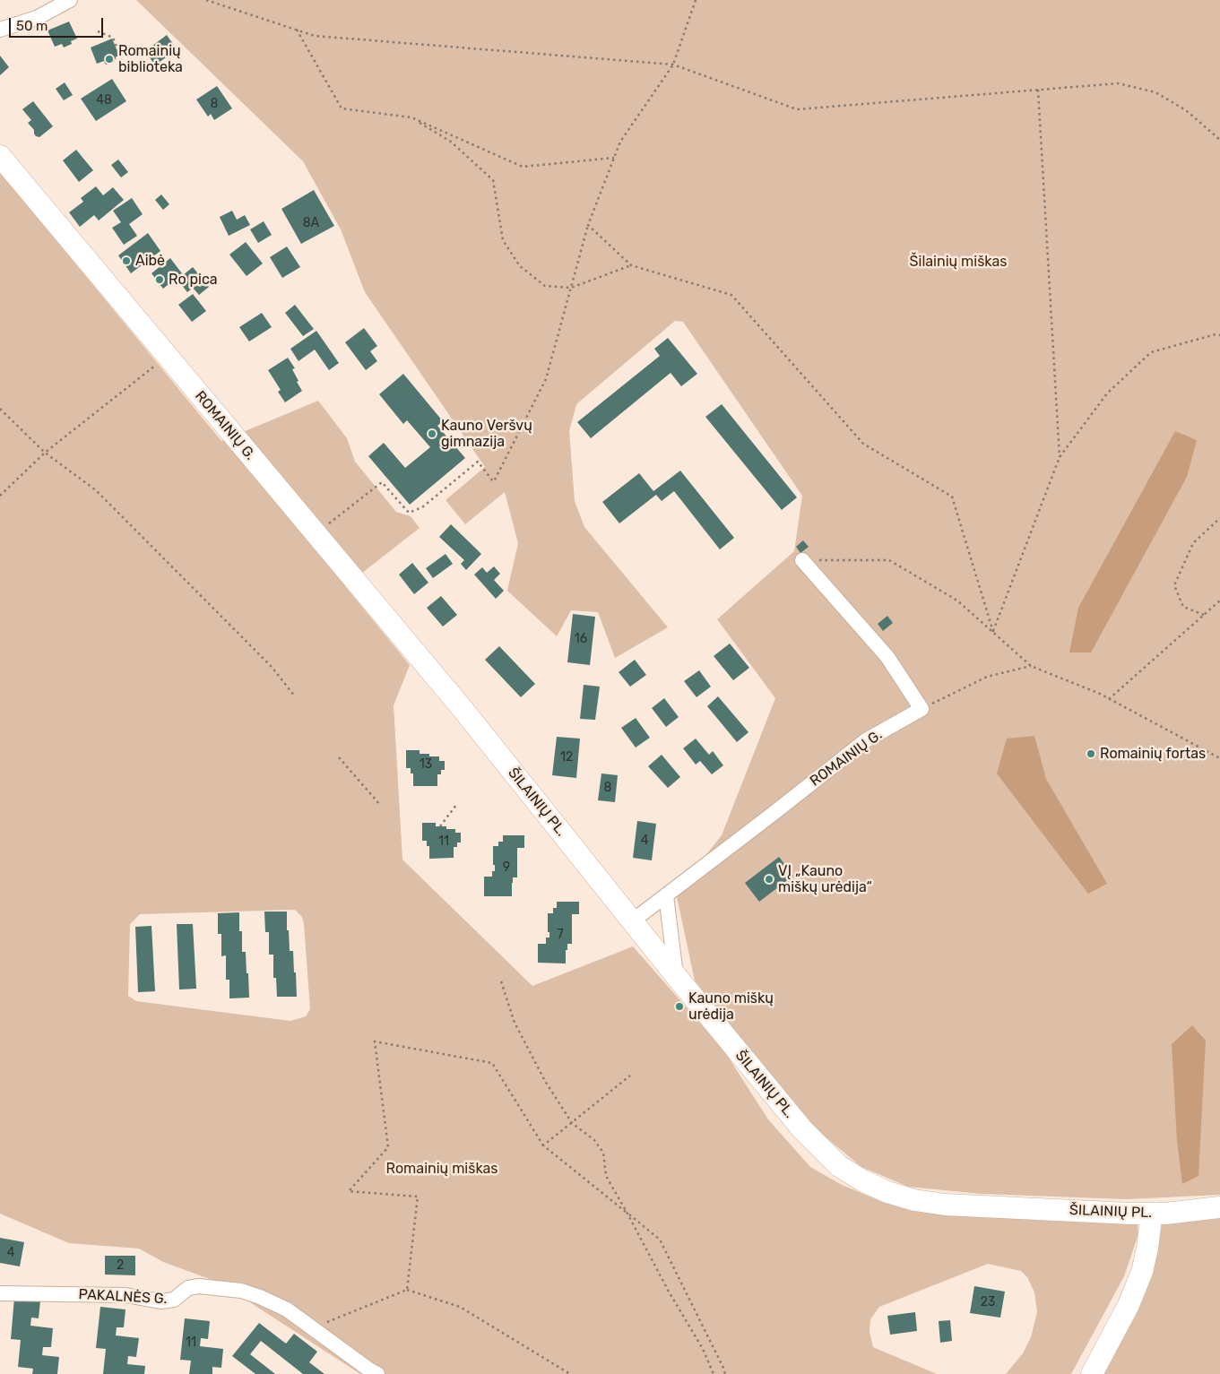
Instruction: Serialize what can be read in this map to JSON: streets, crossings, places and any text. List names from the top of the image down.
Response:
{
  "streets": {
    "main road": ["ROMAINIŲ G.", "ŠILAINIŲ PL."],
    "street": ["PAKALNĖS G."]
  },
  "crossings": [
    ["ROMAINIŲ G.", "ŠILAINIŲ PL."]
  ],
  "parks": ["Šilainių miškas", "Romainių miškas"],
  "places": [
    "Romainių biblioteka",
    "Aibė",
    "Ro pica",
    "Kauno Veršvų gimnazija",
    "Romainių fortas",
    "VĮ „Kauno miškų urėdija“",
    "Kauno miškų urėdija"
  ],
  "house_numbers": [
    "48",
    "8",
    "8A",
    "16",
    "12",
    "13",
    "8",
    "4",
    "11",
    "9",
    "7",
    "4",
    "2",
    "23",
    "11"
  ],
  "scale_bar": "50 m"
}
